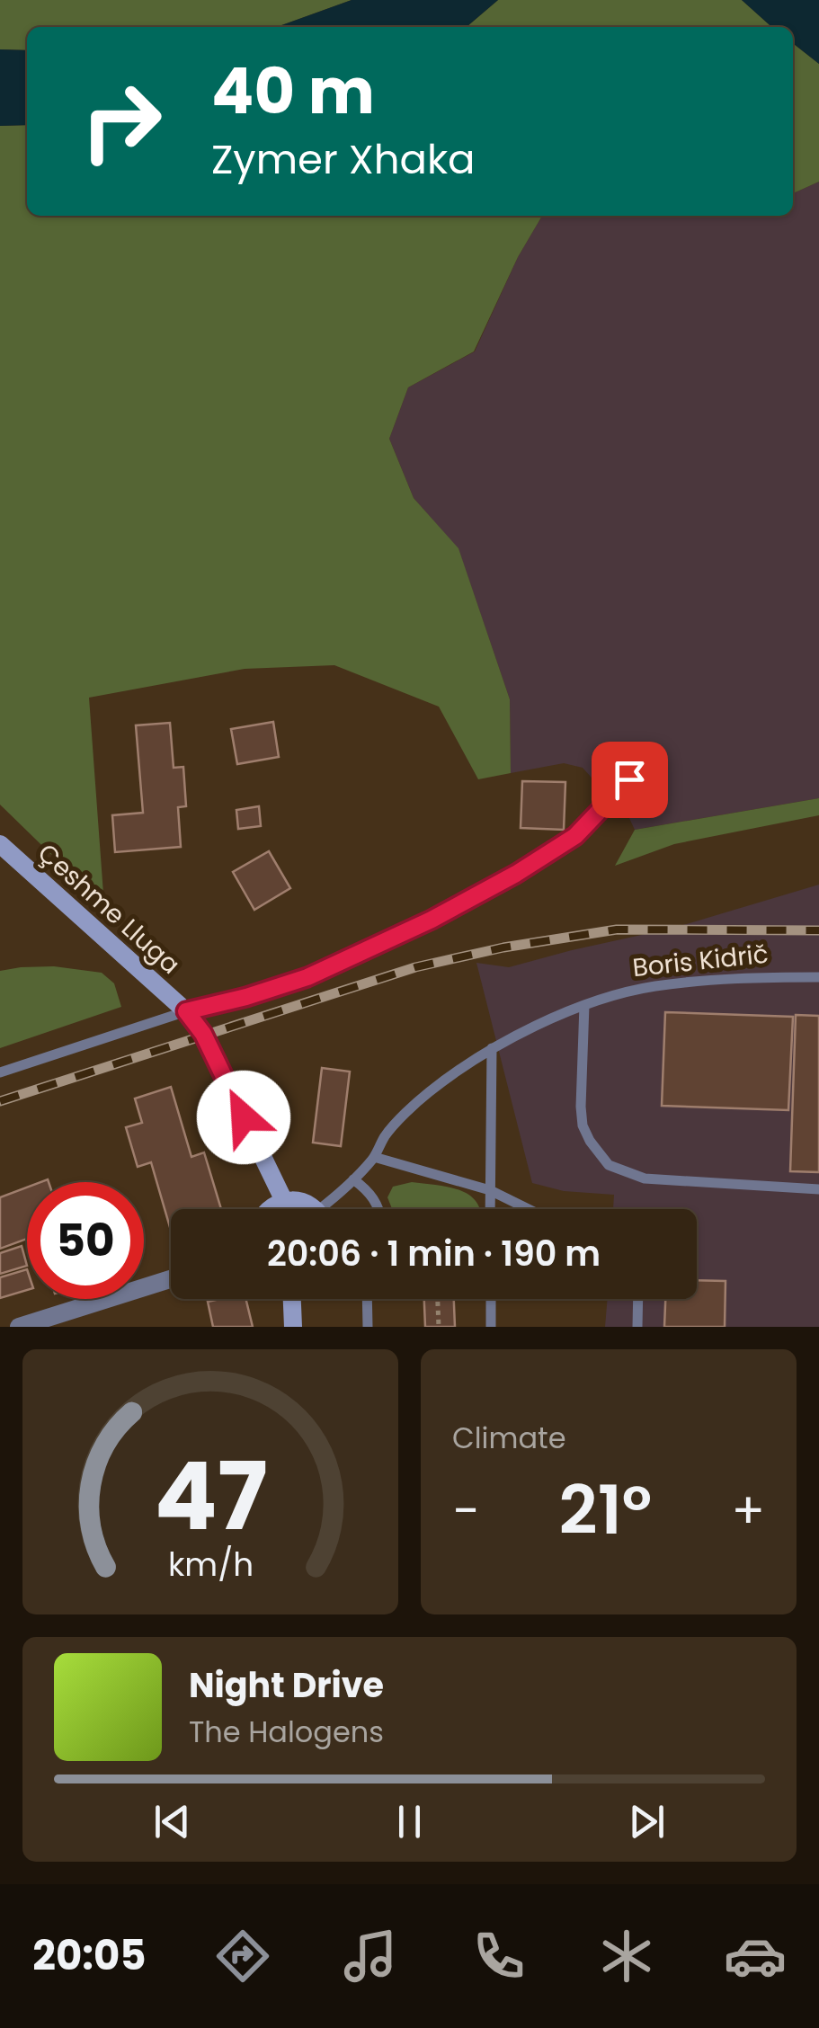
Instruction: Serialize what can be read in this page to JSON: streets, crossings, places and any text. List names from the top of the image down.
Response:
{
  "streets": {
    "main road": ["Çeshme Lluga"],
    "lane": ["Boris Kidrič"]
  },
  "page": {
    "turn": ["40 m", "Zymer Xhaka"],
    "limit": "50",
    "trip": "20:06 · 1 min · 190 m",
    "tile": "Climate",
    "heat": ["−", "21°", "+"],
    "song": ["Night Drive", "The Halogens"],
    "tabs": "20:05",
    "gauge": ["47", "km/h"]
  }
}
